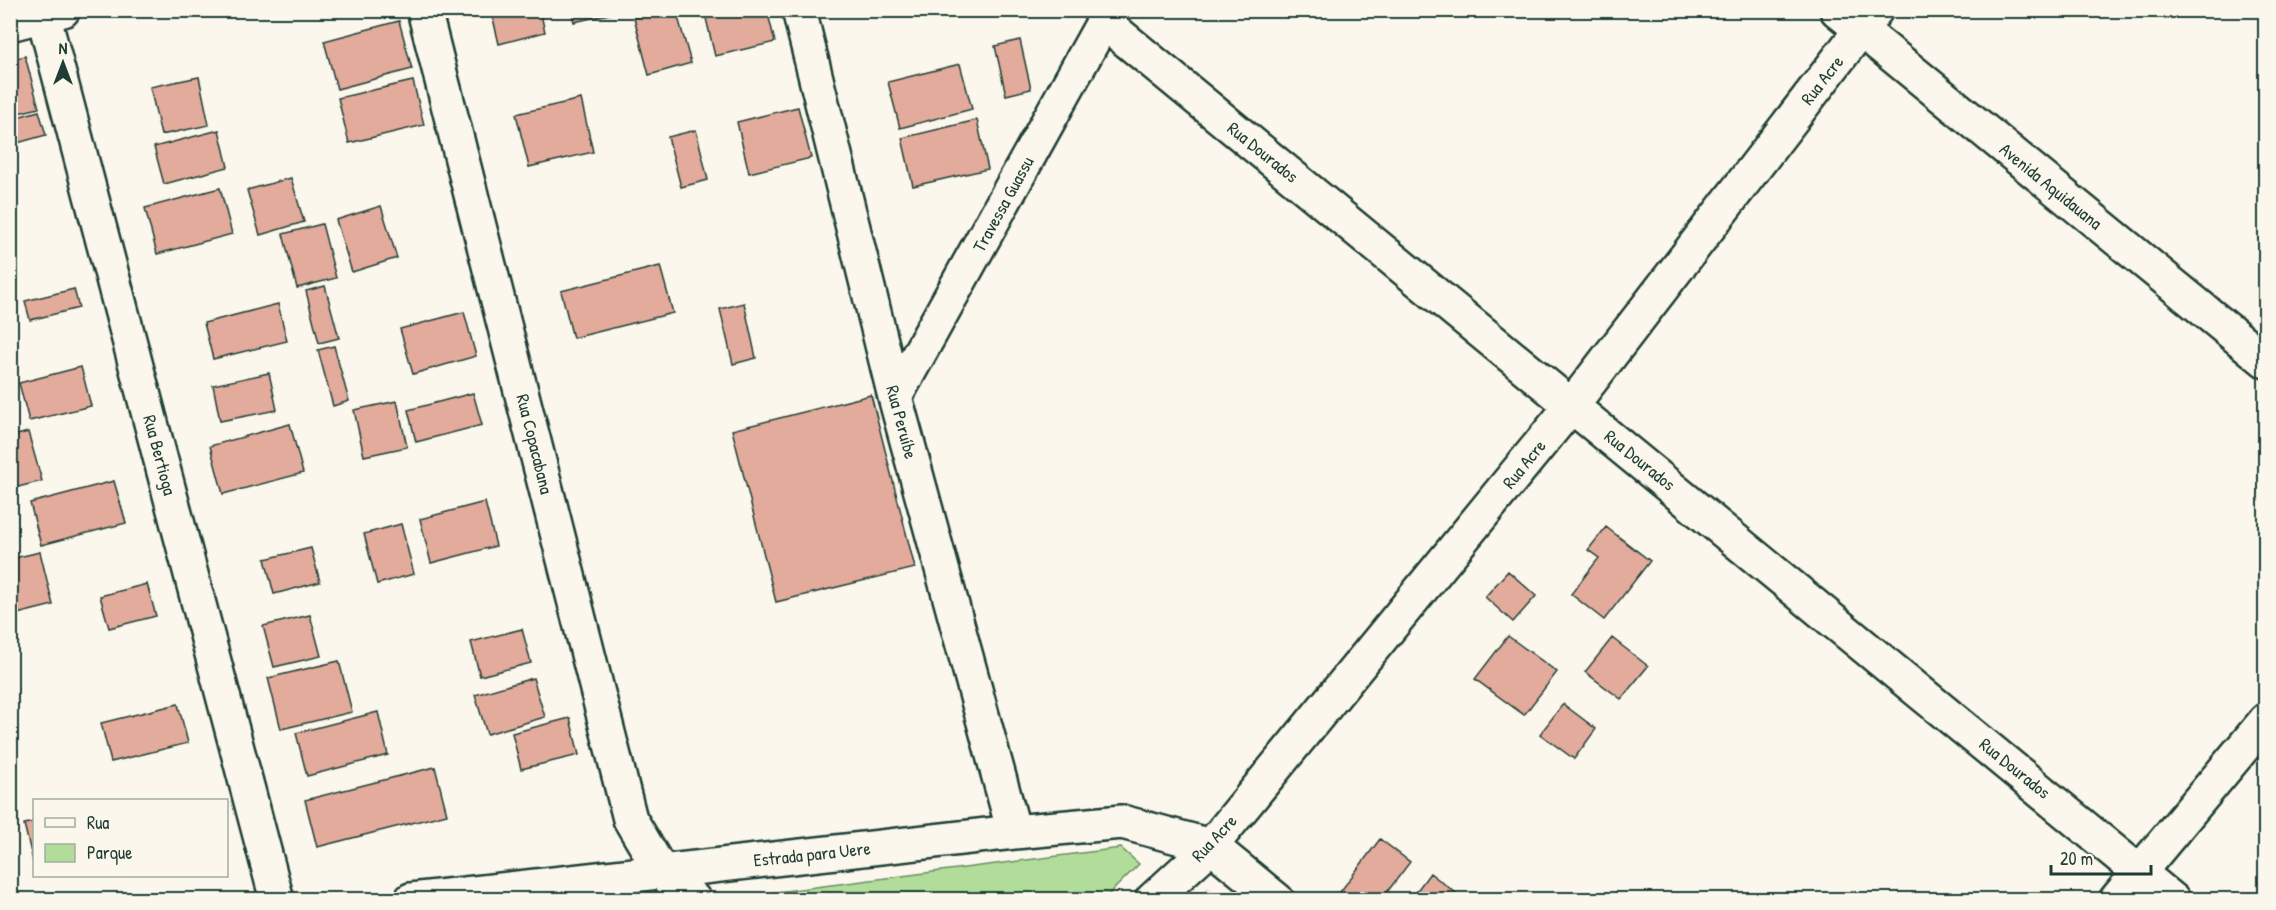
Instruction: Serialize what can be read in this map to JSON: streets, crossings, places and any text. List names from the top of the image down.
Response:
{
  "streets": {
    "street": [
      "Rua Acre",
      "Rua Dourados",
      "Avenida Aquidauana",
      "Travessa Guassu",
      "Rua Peruíbe",
      "Rua Copacabana",
      "Rua Bertioga",
      "Estrada para Uere"
    ]
  },
  "crossings": [
    ["Rua Acre", "Rua Dourados"],
    ["Rua Acre", "Avenida Aquidauana"],
    ["Rua Acre", "Estrada para Uere"],
    ["Rua Dourados", "Travessa Guassu"],
    ["Travessa Guassu", "Rua Peruíbe"],
    ["Rua Peruíbe", "Estrada para Uere"],
    ["Rua Copacabana", "Estrada para Uere"]
  ],
  "legend": ["Rua", "Parque"],
  "scale_bar": "20 m",
  "north": "top"
}
